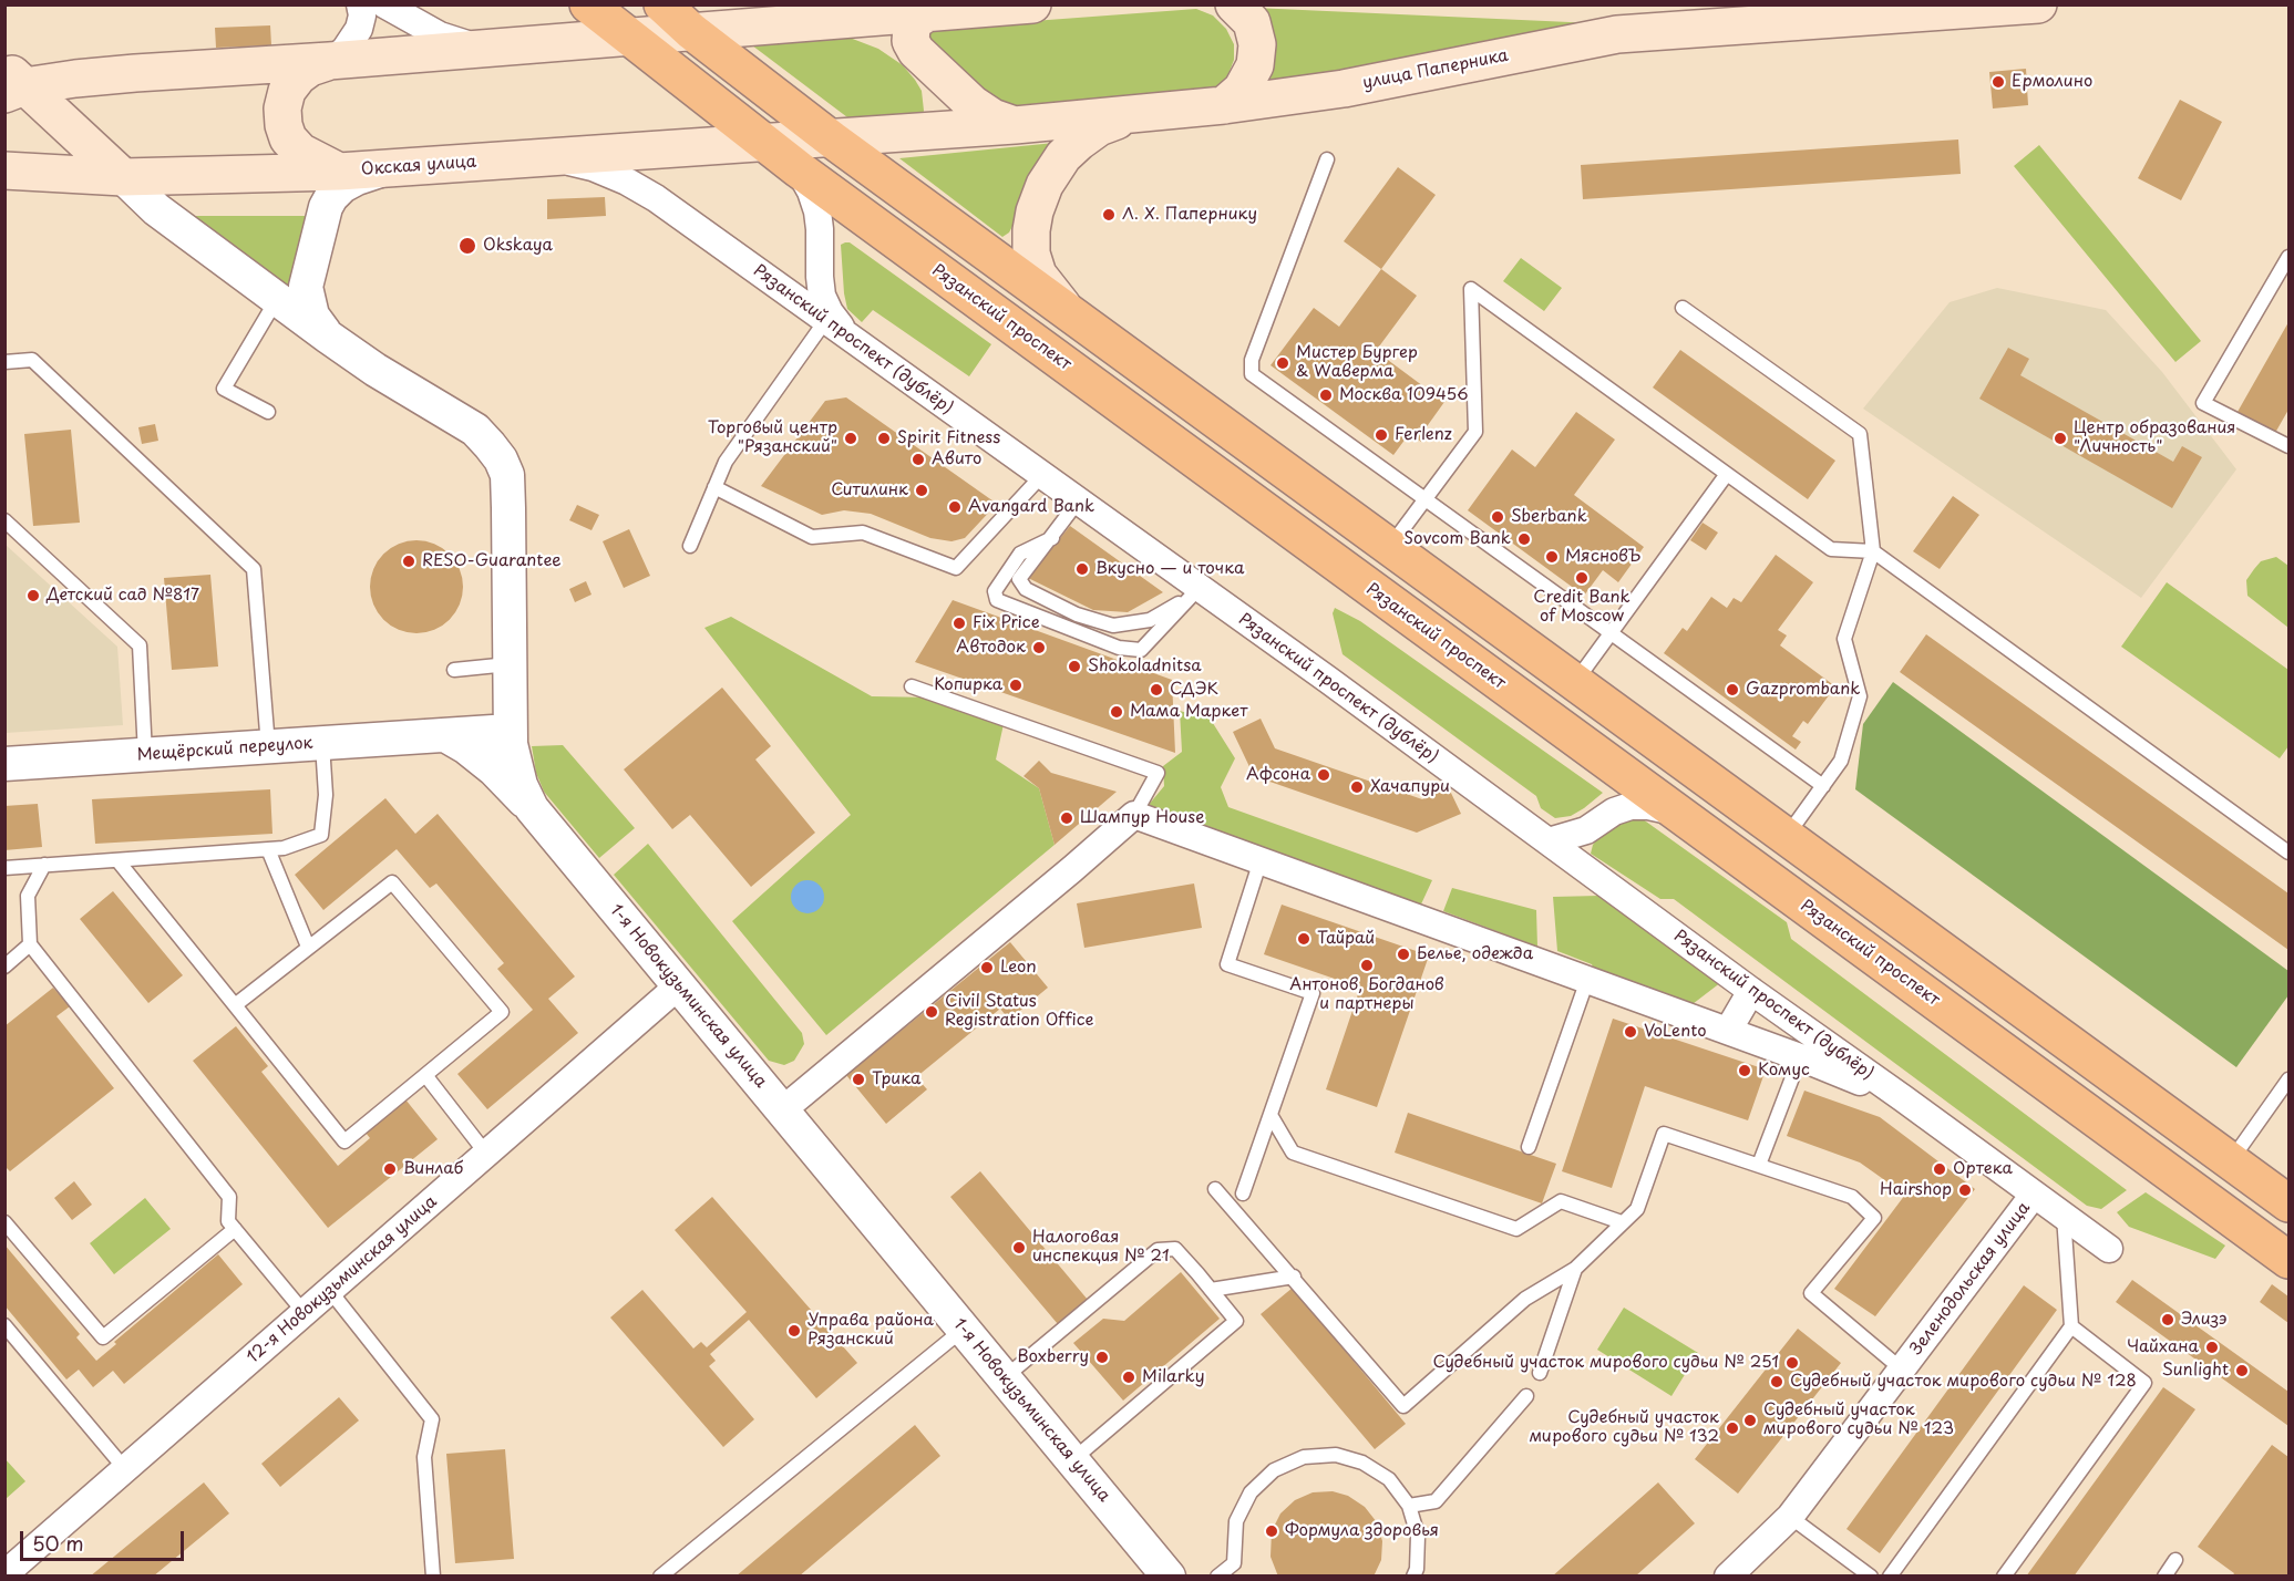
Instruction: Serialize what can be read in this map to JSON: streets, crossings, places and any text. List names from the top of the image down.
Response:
{
  "streets": {
    "main road": ["улица Паперника", "Окская улица", "Рязанский проспект"],
    "street": [
      "Рязанский проспект (дублёр)",
      "Мещёрский переулок",
      "1-я Новокузьминская улица",
      "Зеленодольская улица",
      "12-я Новокузьминская улица"
    ]
  },
  "crossings": [
    ["улица Паперника", "Окская улица"],
    ["Окская улица", "Рязанский проспект"],
    ["Окская улица", "Рязанский проспект (дублёр)"],
    ["Окская улица", "1-я Новокузьминская улица"],
    ["Рязанский проспект (дублёр)", "Зеленодольская улица"],
    ["Мещёрский переулок", "1-я Новокузьминская улица"],
    ["1-я Новокузьминская улица", "12-я Новокузьминская улица"]
  ],
  "places": [
    "Ермолино",
    "Л. Х. Папернику",
    "Okskaya",
    "Мистер Бургер & Wаверма",
    "Москва 109456",
    "Ferlenz",
    "Торговый центр \"Рязанский\"",
    "Spirit Fitness",
    "Центр образования \"Личность\"",
    "Авито",
    "Ситилинк",
    "Avangard Bank",
    "Sberbank",
    "Sovcom Bank",
    "МясновЪ",
    "RESO-Guarantee",
    "Вкусно — и точка",
    "Credit Bank of Moscow",
    "Детский сад №817",
    "Fix Price",
    "Автодок",
    "Shokoladnitsa",
    "Копирка",
    "СДЭК",
    "Gazprombank",
    "Мама Маркет",
    "Афсона",
    "Хачапури",
    "Шампур House",
    "Тайрай",
    "Белье, одежда",
    "Антонов, Богданов и партнеры",
    "Leon",
    "Civil Status Registration Office",
    "VoLento",
    "Комус",
    "Трика",
    "Винлаб",
    "Ортека",
    "Hairshop",
    "Налоговая инспекция № 21",
    "Элизэ",
    "Управа района Рязанский",
    "Чайхана",
    "Boxberry",
    "Судебный участок мирового судьи № 251",
    "Sunlight",
    "Milarky",
    "Судебный участок мирового судьи № 128",
    "Судебный участок мирового судьи № 123",
    "Судебный участок мирового судьи № 132",
    "Формула здоровья"
  ],
  "scale_bar": "50 m"
}
